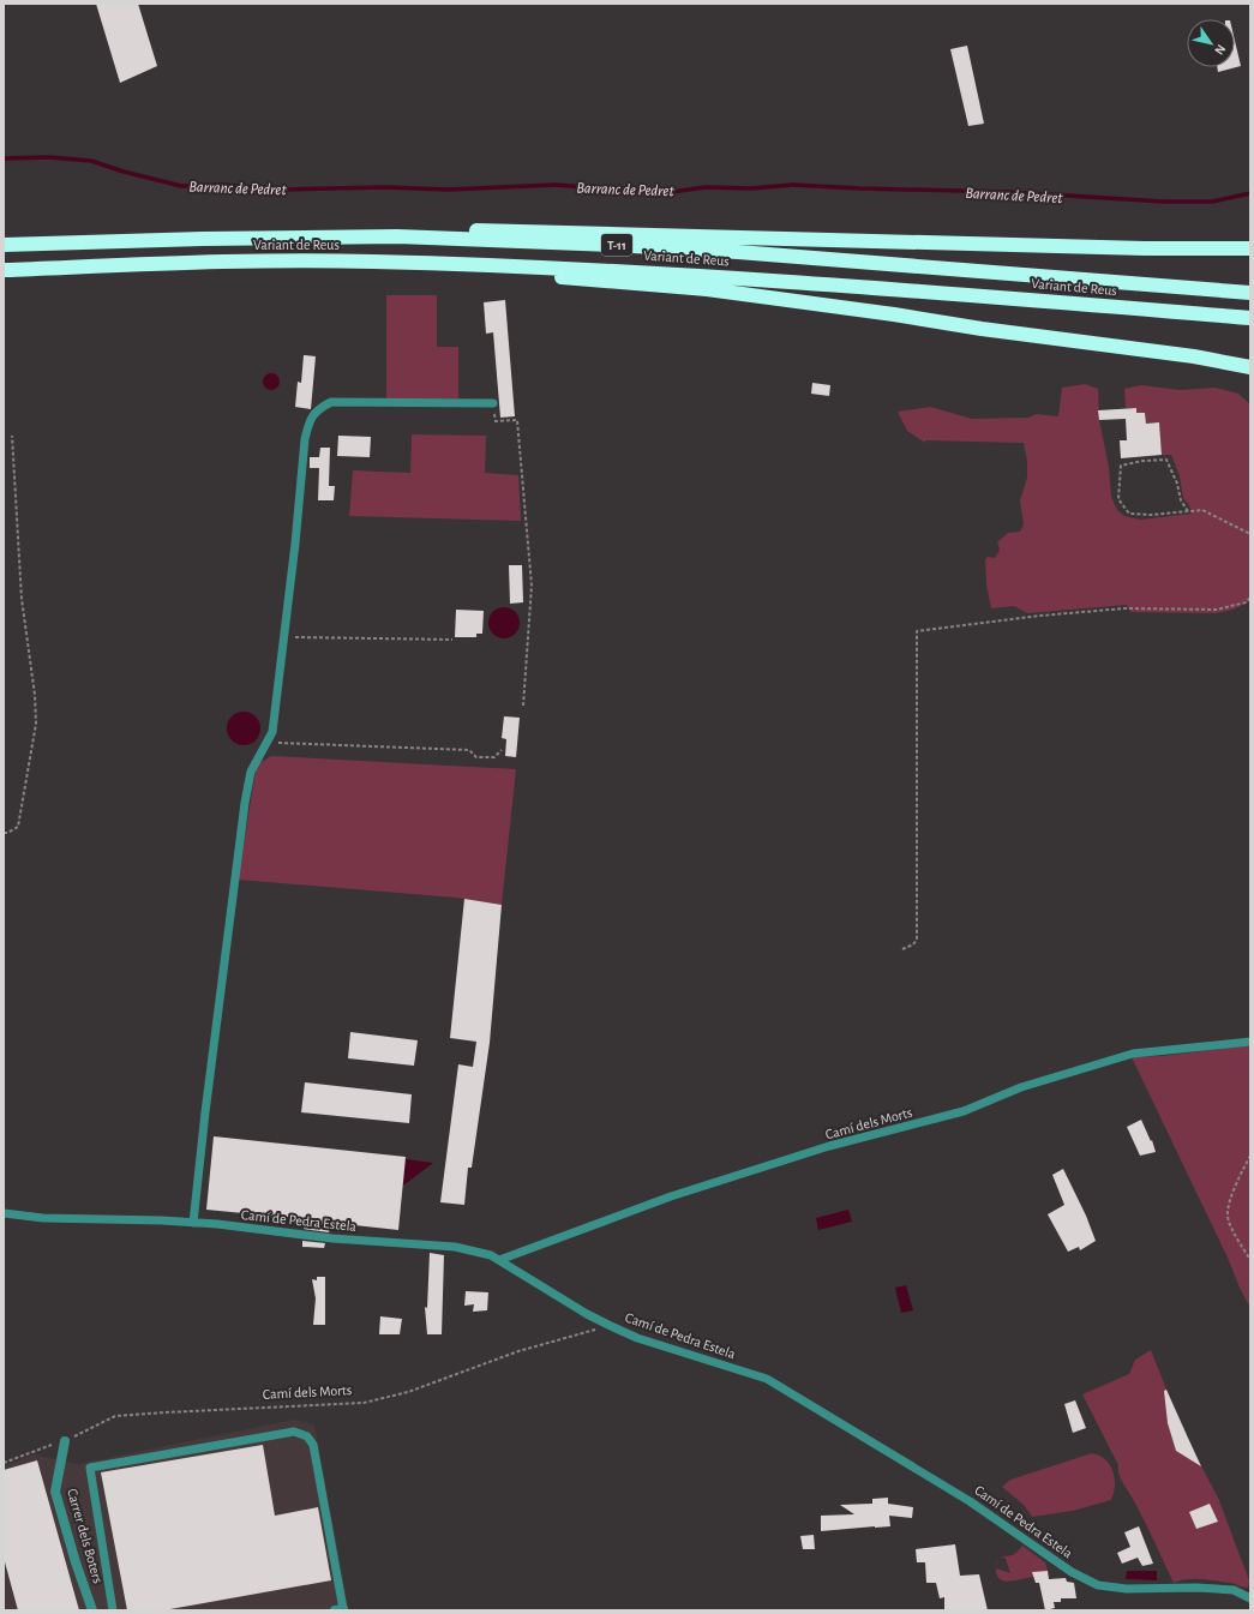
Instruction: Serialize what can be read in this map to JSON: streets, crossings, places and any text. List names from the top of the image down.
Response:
{
  "streets": {
    "highway": ["Variant de Reus", "T-11"],
    "street": ["Carrer dels Boters"],
    "lane": ["Camí dels Morts", "Camí de Pedra Estela"]
  },
  "crossings": [
    ["Camí dels Morts", "Camí de Pedra Estela"],
    ["Camí dels Morts", "Carrer dels Boters"]
  ],
  "water": ["Barranc de Pedret"],
  "north": "bottom right"
}
